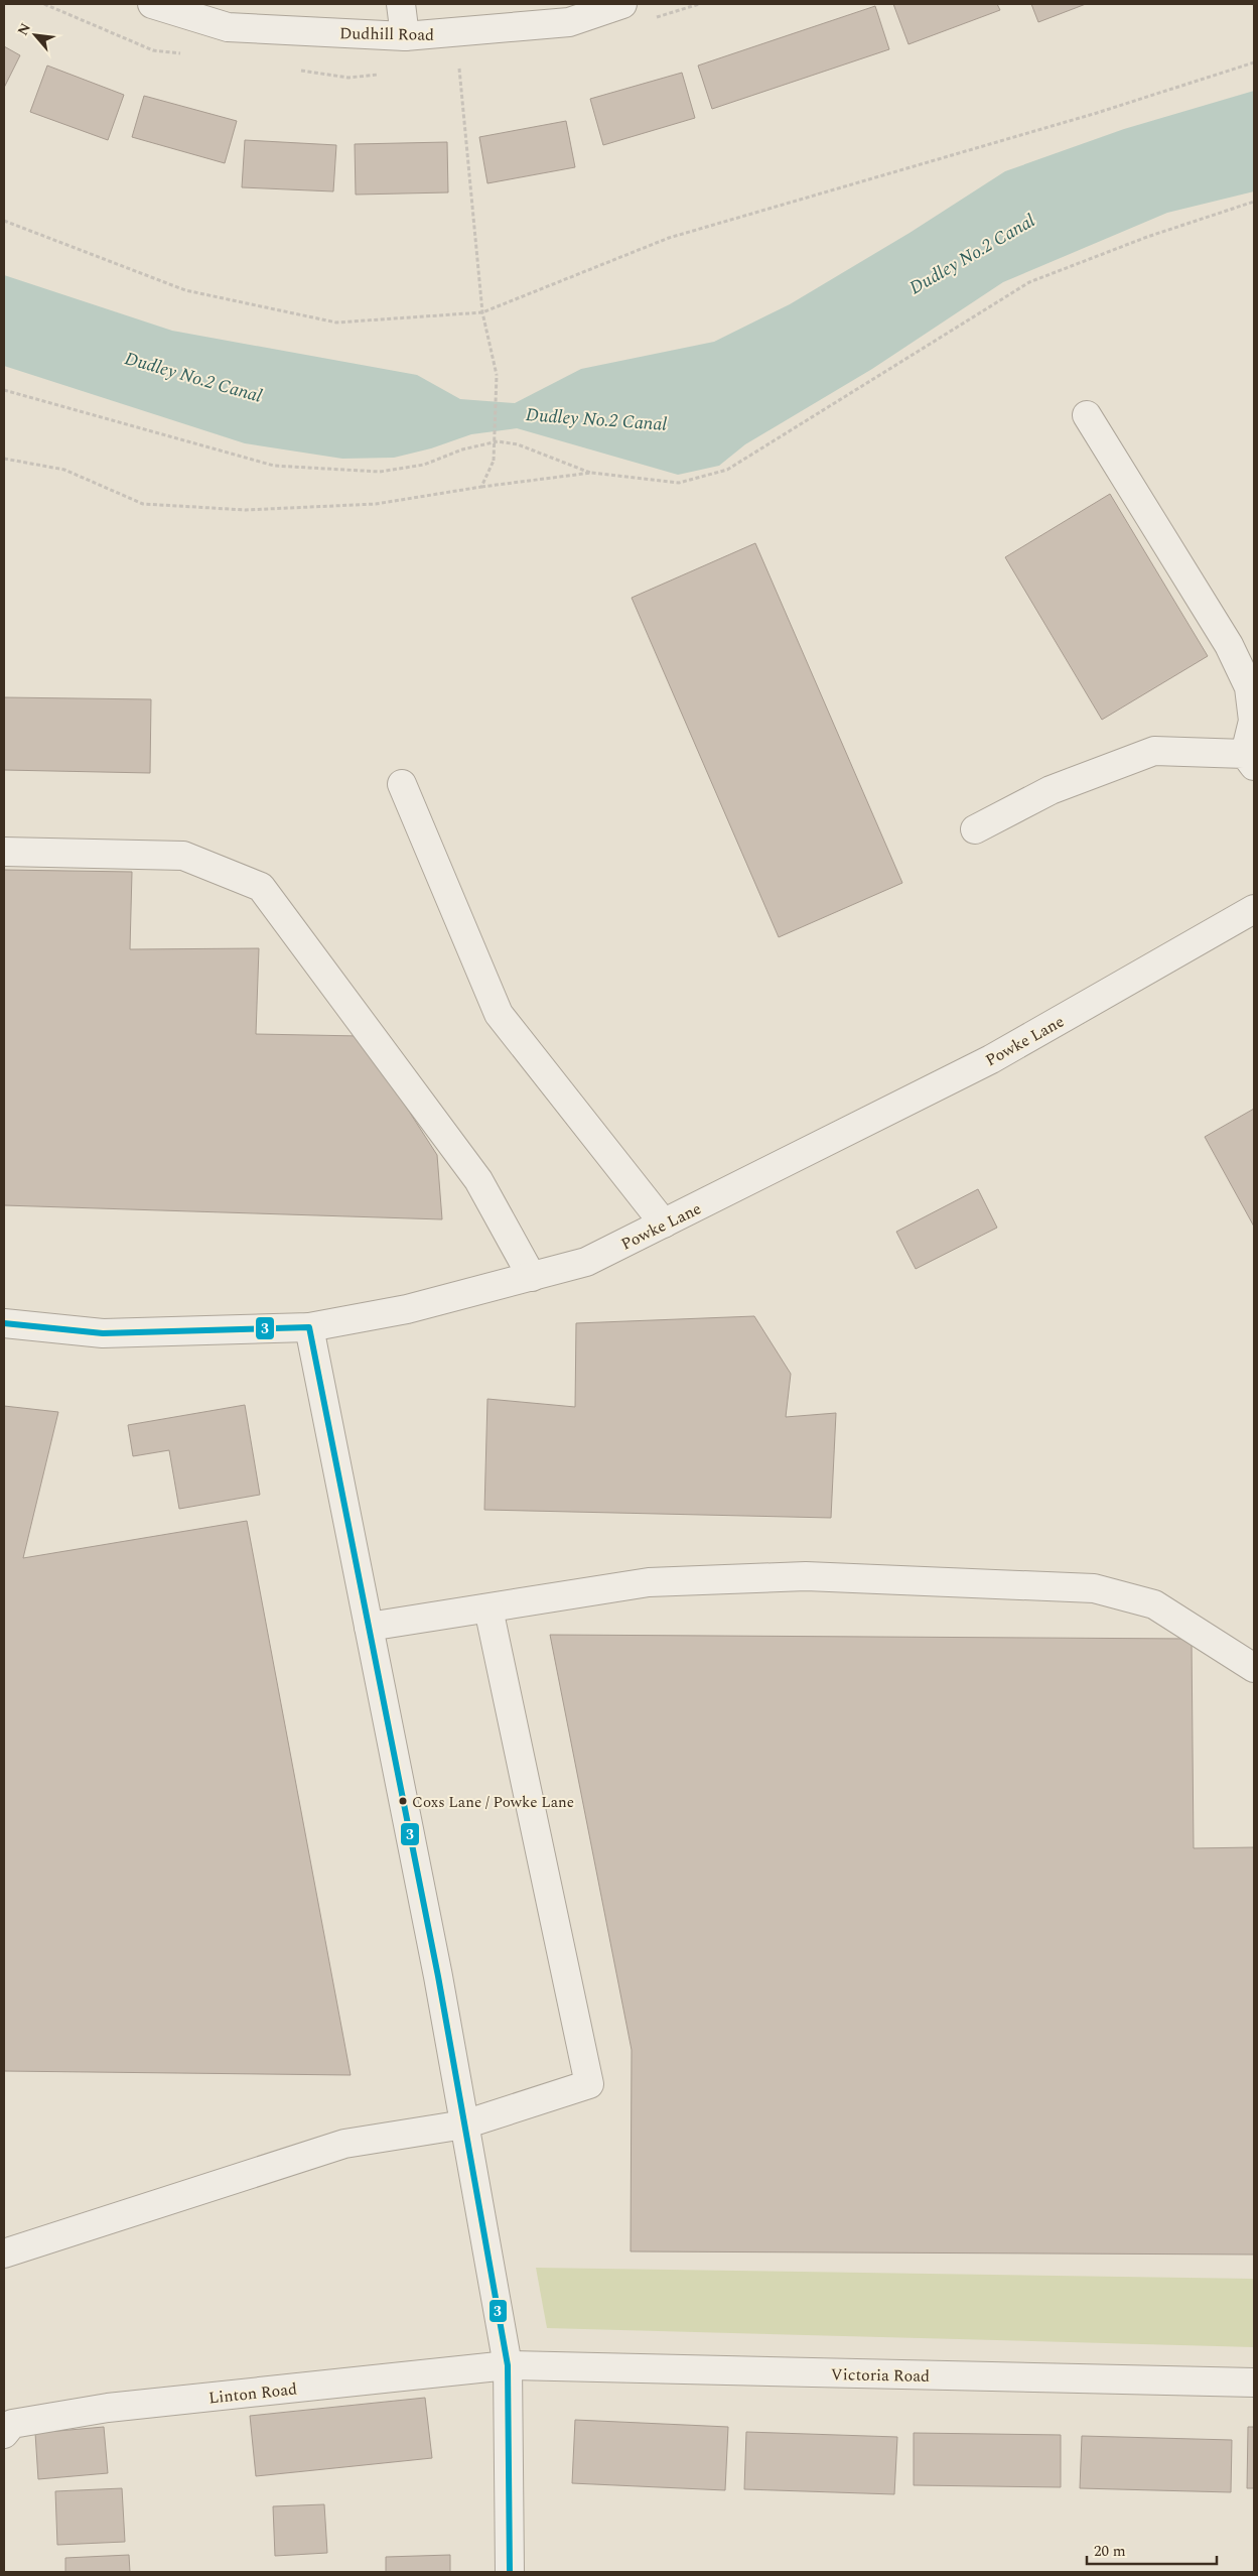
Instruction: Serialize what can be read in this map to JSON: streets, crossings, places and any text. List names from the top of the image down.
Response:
{
  "streets": {
    "street": [
      "Dudhill Road",
      "Powke Lane",
      "Victoria Road",
      "Linton Road"
    ]
  },
  "crossings": [
    ["Victoria Road", "Linton Road"]
  ],
  "water": ["Dudley No.2 Canal"],
  "places": ["Coxs Lane / Powke Lane"],
  "lines": ["transit line 3"],
  "scale_bar": "20 m",
  "north": "top left"
}
